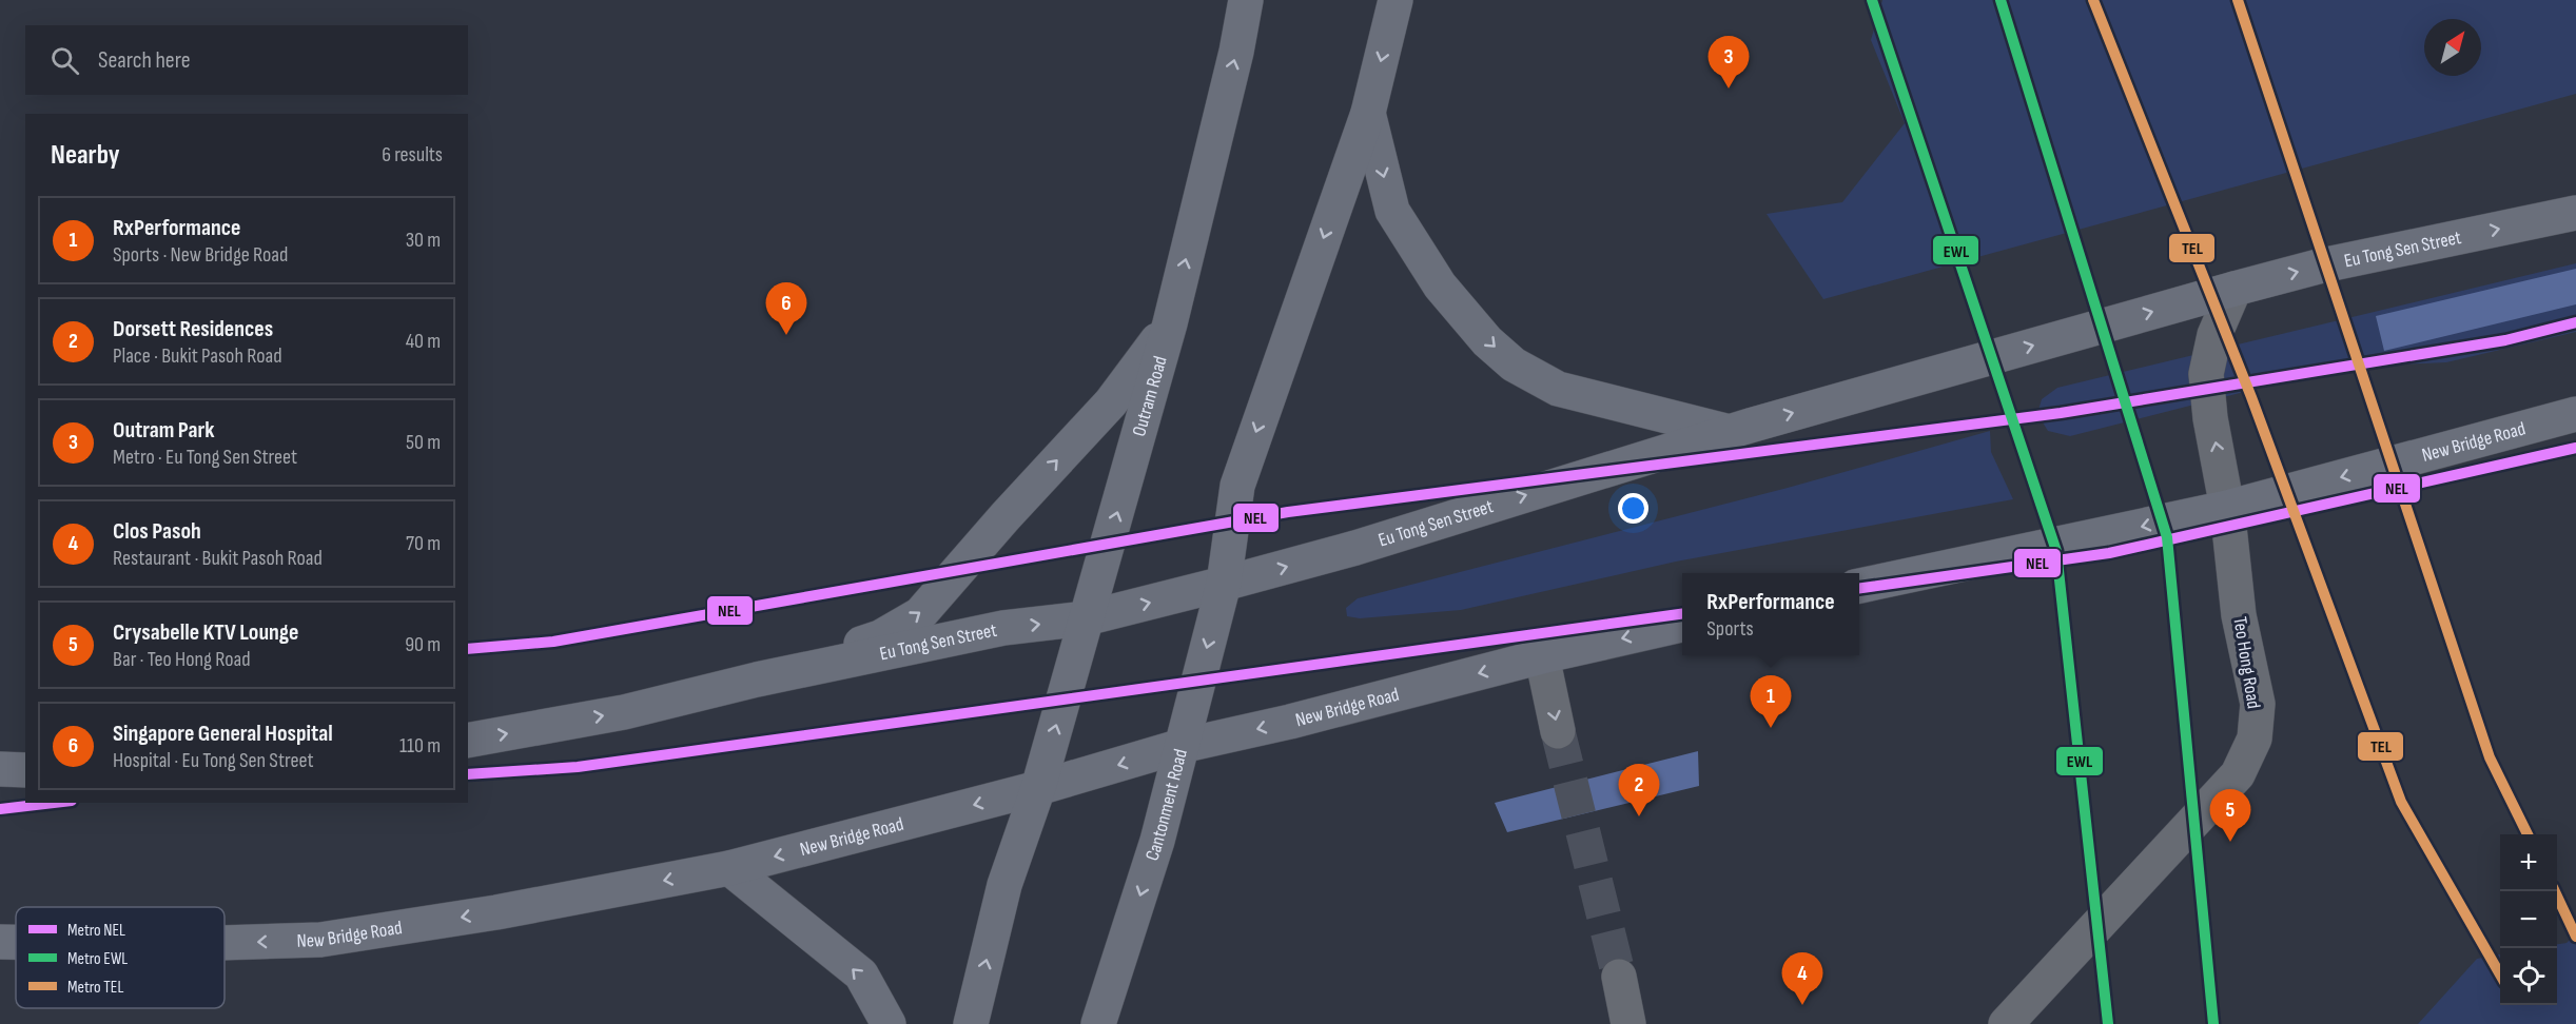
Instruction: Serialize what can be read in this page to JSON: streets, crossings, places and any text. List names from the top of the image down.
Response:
{
  "streets": {
    "main road": [
      "Eu Tong Sen Street",
      "Outram Road",
      "New Bridge Road",
      "Cantonment Road"
    ],
    "street": ["Teo Hong Road"]
  },
  "crossings": [
    ["Eu Tong Sen Street", "Outram Road"],
    ["Eu Tong Sen Street", "Teo Hong Road"],
    ["Eu Tong Sen Street", "Cantonment Road"],
    ["Outram Road", "New Bridge Road"],
    ["New Bridge Road", "Teo Hong Road"],
    ["New Bridge Road", "Cantonment Road"]
  ],
  "one_way": ["Eu Tong Sen Street", "New Bridge Road"],
  "lines": ["metro line EWL", "metro line TEL", "metro line NEL"],
  "legend": ["Metro NEL", "Metro EWL", "Metro TEL"],
  "north": "top right",
  "page": {
    "search": "Search here",
    "pins": [
      "3",
      "6",
      "1",
      "2",
      "5",
      "4"
    ],
    "heading": ["Nearby", "6 results"],
    "list": [
      {
        "mark": "1",
        "name": "RxPerformance",
        "note": "Sports · New Bridge Road",
        "value": "30 m"
      },
      {
        "mark": "2",
        "name": "Dorsett Residences",
        "note": "Place · Bukit Pasoh Road",
        "value": "40 m"
      },
      {
        "mark": "3",
        "name": "Outram Park",
        "note": "Metro · Eu Tong Sen Street",
        "value": "50 m"
      },
      {
        "mark": "4",
        "name": "Clos Pasoh",
        "note": "Restaurant · Bukit Pasoh Road",
        "value": "70 m"
      },
      {
        "mark": "5",
        "name": "Crysabelle KTV Lounge",
        "note": "Bar · Teo Hong Road",
        "value": "90 m"
      },
      {
        "mark": "6",
        "name": "Singapore General Hospital",
        "note": "Hospital · Eu Tong Sen Street",
        "value": "110 m"
      }
    ],
    "popup": ["RxPerformance", "Sports"],
    "map_buttons": ["+", "−"]
  }
}
